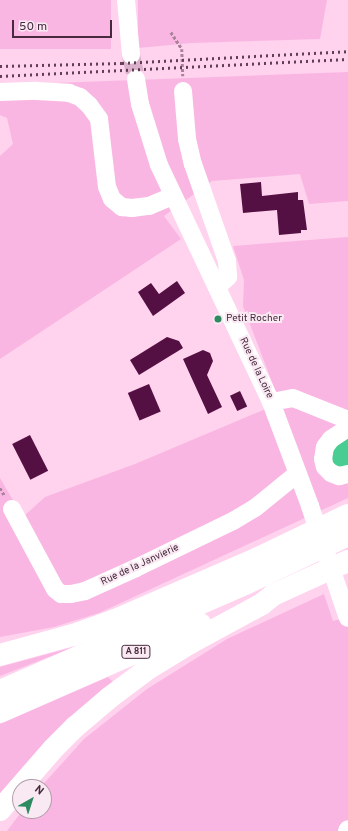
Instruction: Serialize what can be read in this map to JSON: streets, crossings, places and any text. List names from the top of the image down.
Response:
{
  "streets": {
    "highway": ["A 811"],
    "street": ["Rue de la Loire", "Rue de la Janvierie"]
  },
  "crossings": [
    ["Rue de la Loire", "Rue de la Janvierie"]
  ],
  "places": ["Petit Rocher"],
  "scale_bar": "50 m",
  "north": "top right"
}
